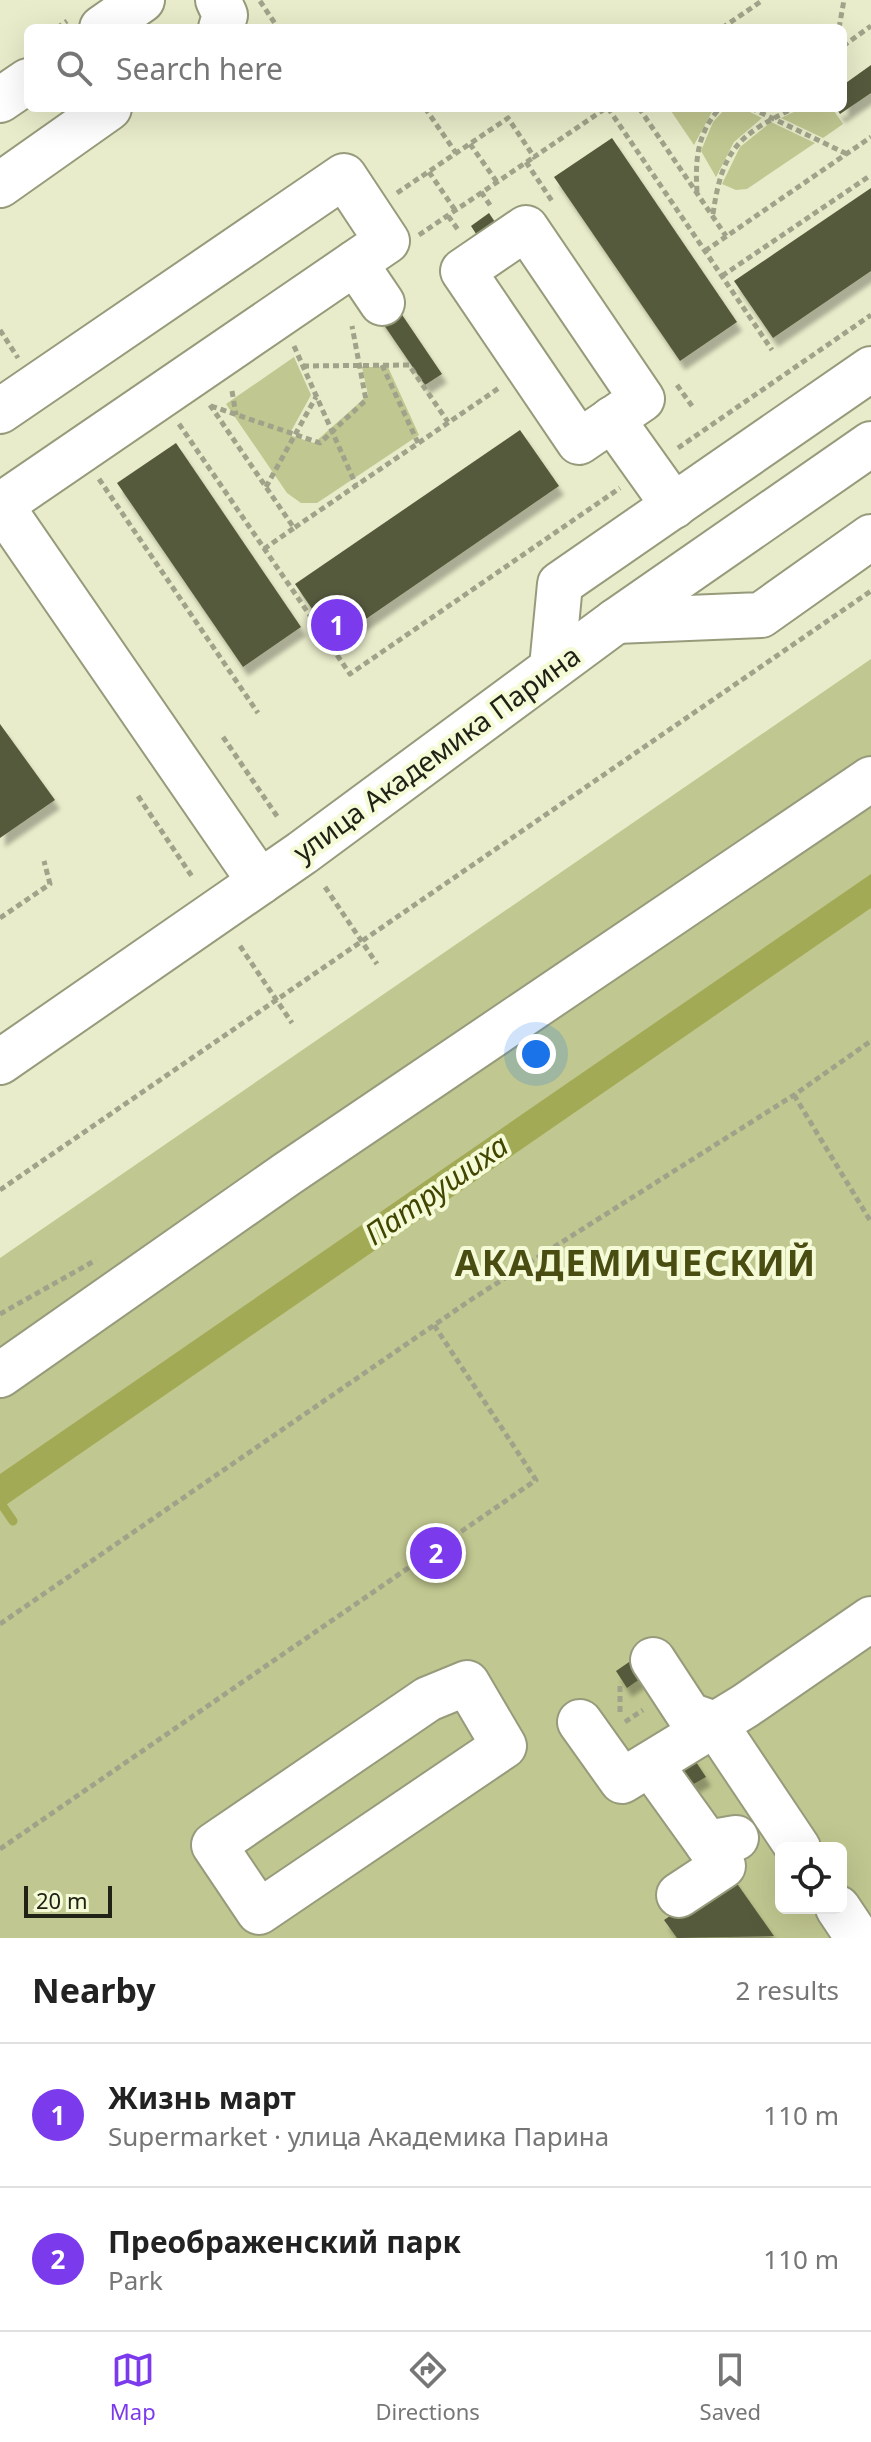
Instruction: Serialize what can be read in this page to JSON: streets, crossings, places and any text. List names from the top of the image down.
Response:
{
  "streets": {
    "street": ["улица Академика Парина"]
  },
  "districts": ["АКАДЕМИЧЕСКИЙ"],
  "water": ["Патрушиха"],
  "scale_bar": "20 m",
  "page": {
    "search": "Search here",
    "pins": ["1", "2"],
    "scale": "20 m",
    "heading": ["Nearby", "2 results"],
    "list": [
      {
        "mark": "1",
        "name": "Жизнь март",
        "note": "Supermarket · улица Академика Парина",
        "value": "110 m"
      },
      {
        "mark": "2",
        "name": "Преображенский парк",
        "note": "Park",
        "value": "110 m"
      }
    ],
    "nav": ["Map", "Directions", "Saved"]
  }
}
